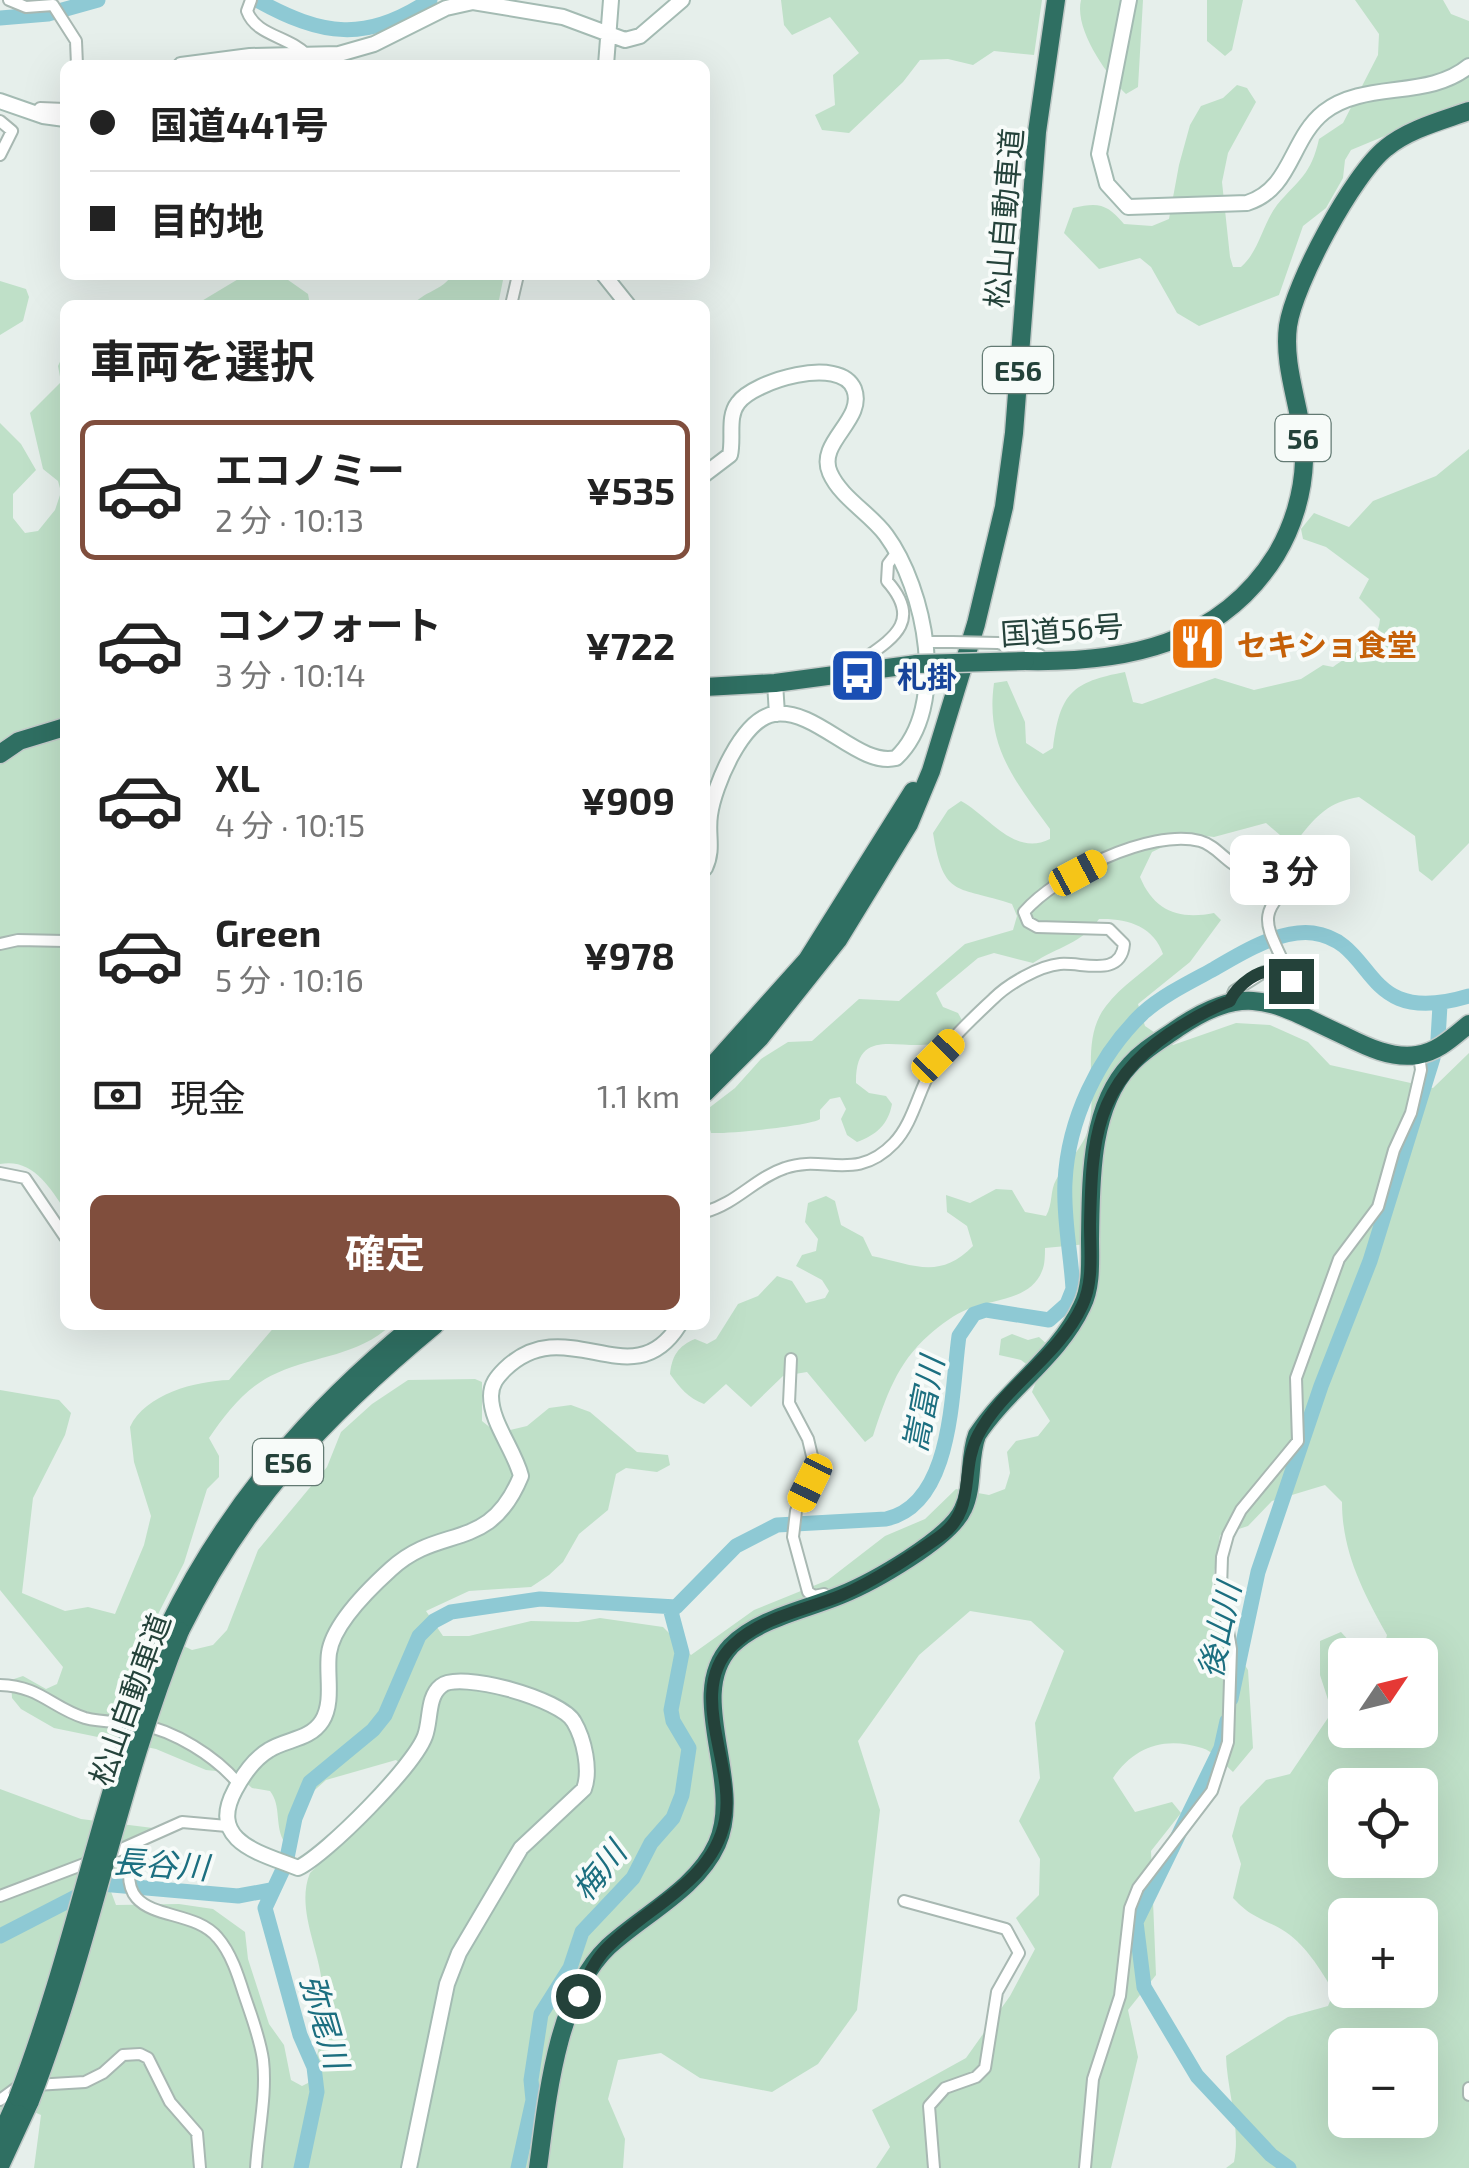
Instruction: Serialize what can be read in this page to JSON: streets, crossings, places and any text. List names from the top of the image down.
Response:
{
  "streets": {
    "highway": [
      "松山自動車道",
      "E56",
      "56",
      "国道56号"
    ]
  },
  "water": [
    "嵩富川",
    "後山川",
    "長谷川",
    "梅川",
    "弥尾川"
  ],
  "places": {
    "restaurant": ["セキショ食堂"],
    "bus stop": ["札掛"]
  },
  "north": "top right",
  "page": {
    "banner": ["国道441号", "目的地"],
    "heading": "車両を選択",
    "list": [
      {
        "name": "エコノミー",
        "note": "2 分 · 10:13",
        "value": "¥535"
      },
      {
        "name": "コンフォート",
        "note": "3 分 · 10:14",
        "value": "¥722"
      },
      {
        "name": "XL",
        "note": "4 分 · 10:15",
        "value": "¥909"
      },
      {
        "name": "Green",
        "note": "5 分 · 10:16",
        "value": "¥978"
      }
    ],
    "bubble": "3 分",
    "pay": ["現金", "1.1 km"],
    "buttons": "確定",
    "map_buttons": ["+", "−"]
  }
}
